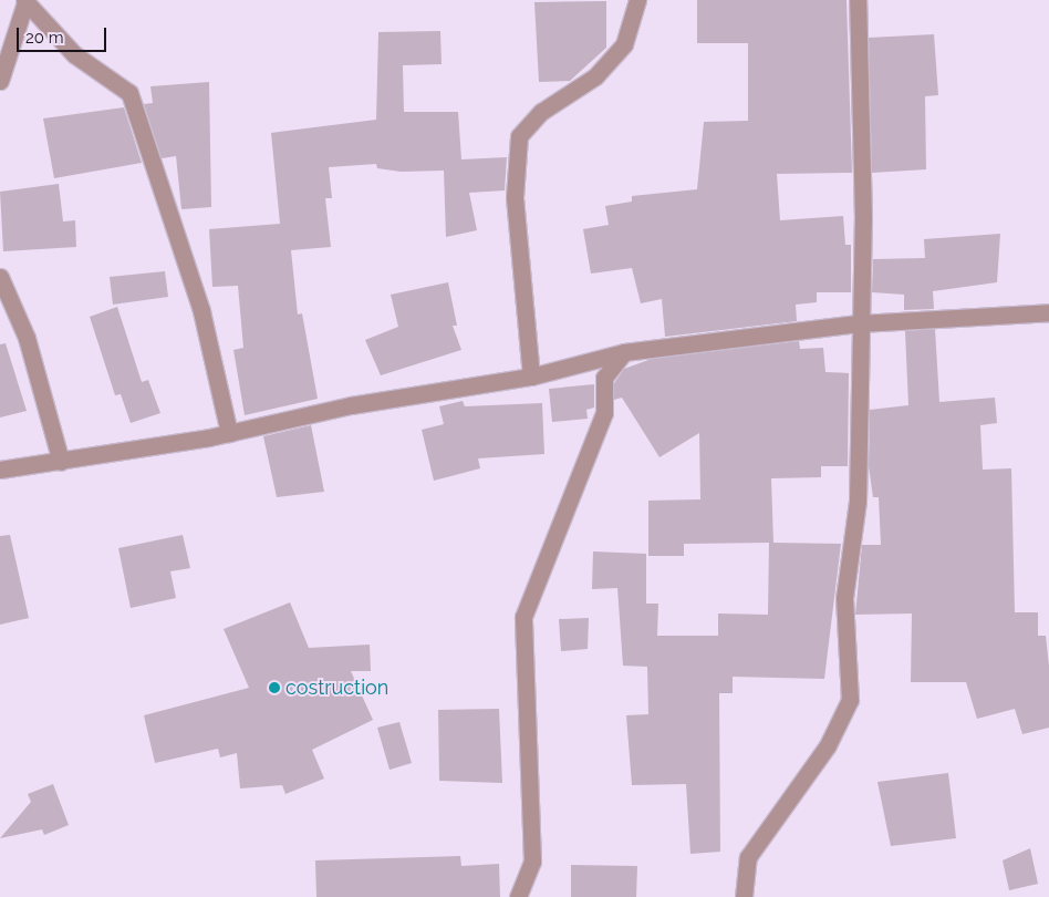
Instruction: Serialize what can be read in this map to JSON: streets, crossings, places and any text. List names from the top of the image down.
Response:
{
  "places": ["costruction"],
  "scale_bar": "20 m"
}
